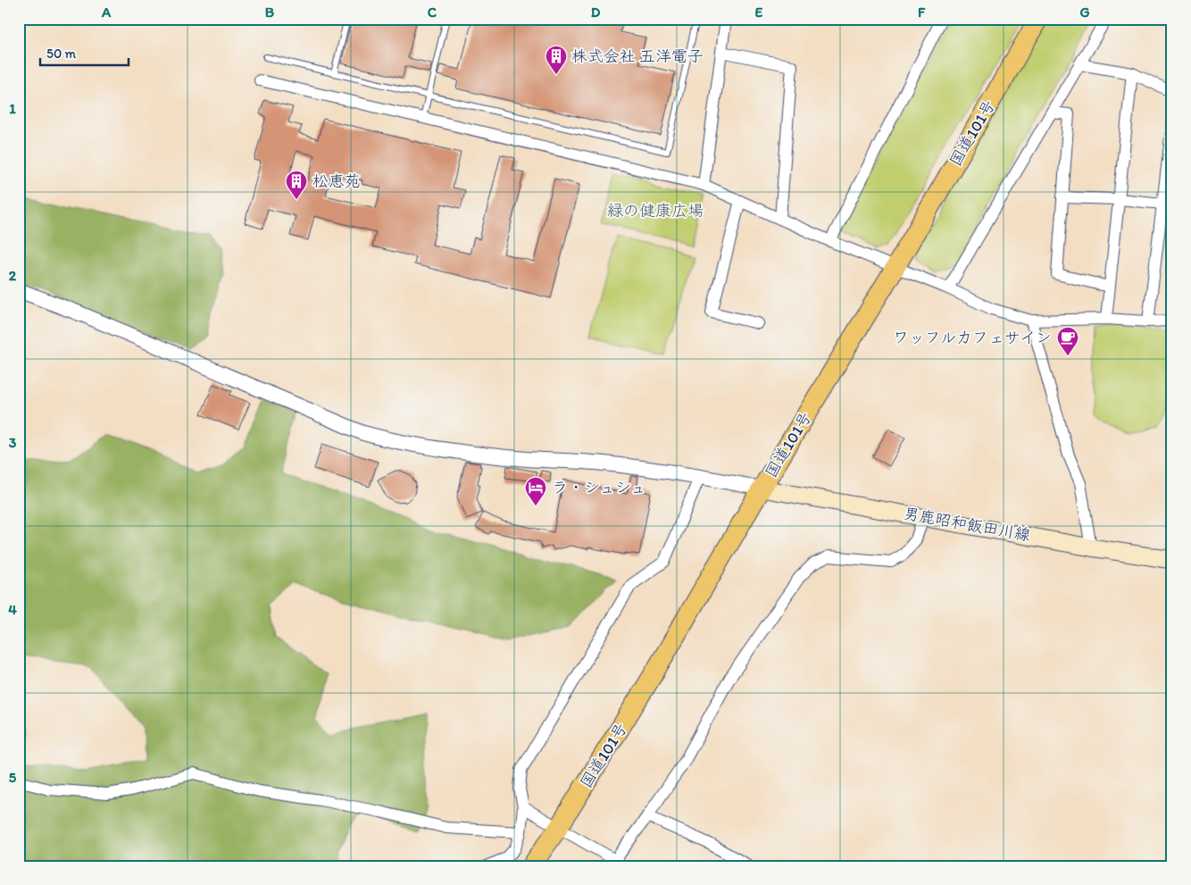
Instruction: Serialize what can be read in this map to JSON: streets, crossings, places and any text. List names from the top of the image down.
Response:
{
  "streets": {
    "highway": ["国道101号"],
    "main road": ["男鹿昭和飯田川線"]
  },
  "crossings": [
    ["国道101号", "男鹿昭和飯田川線"]
  ],
  "parks": ["緑の健康広場"],
  "places": {
    "building": ["株式会社 五洋電子", "松恵苑"],
    "cafe": ["ワッフルカフェサイン"],
    "hotel": ["ラ・シュシュ"]
  },
  "scale_bar": "50 m",
  "grid": {
    "columns": [
      "A",
      "B",
      "C",
      "D",
      "E",
      "F",
      "G"
    ],
    "rows": [
      "1",
      "2",
      "3",
      "4",
      "5"
    ]
  }
}
